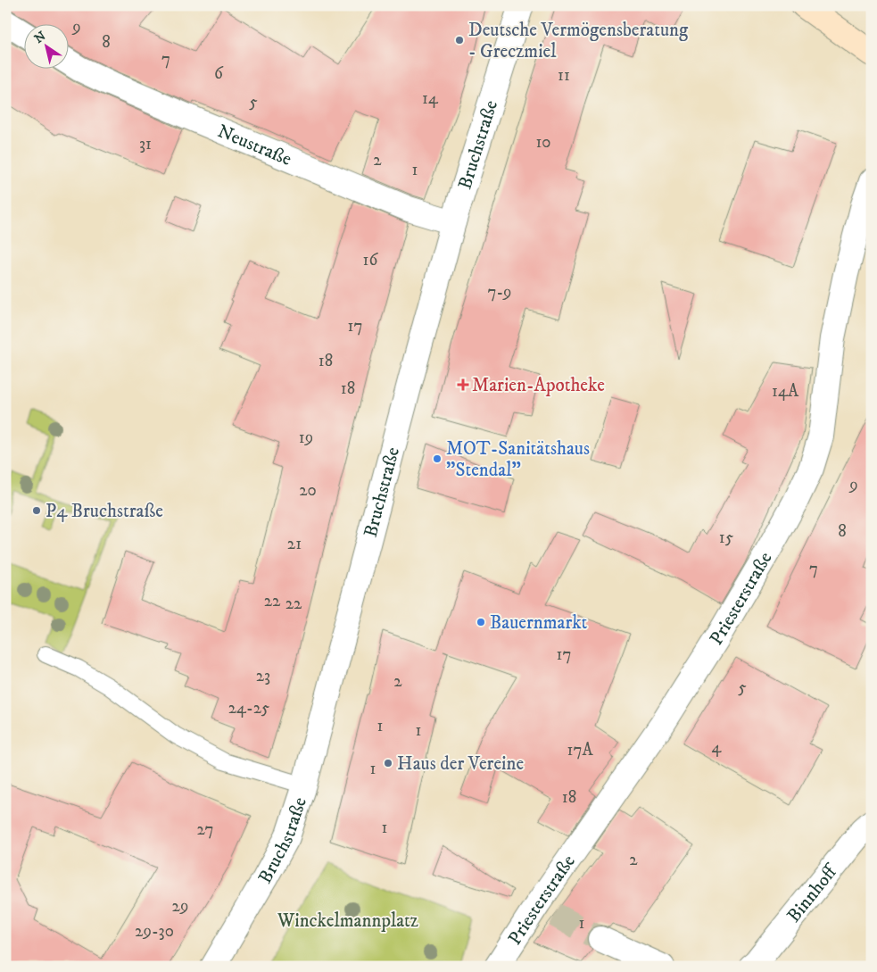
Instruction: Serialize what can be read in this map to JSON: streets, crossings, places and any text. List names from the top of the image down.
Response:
{
  "streets": {
    "street": [
      "Bruchstraße",
      "Neustraße",
      "Priesterstraße",
      "Binnhoff"
    ]
  },
  "crossings": [
    ["Bruchstraße", "Neustraße"]
  ],
  "parks": ["Winckelmannplatz"],
  "places": {
    "other": [
      "Deutsche Vermögensberatung - Greczmiel",
      "MOT-Sanitätshaus \"Stendal\"",
      "P4 Bruchstraße",
      "Bauernmarkt",
      "Haus der Vereine"
    ],
    "health": ["Marien-Apotheke"]
  },
  "house_numbers": [
    "9",
    "8",
    "7",
    "6",
    "11",
    "14",
    "5",
    "10",
    "31",
    "2",
    "1",
    "16",
    "7-9",
    "17",
    "18",
    "18",
    "14A",
    "19",
    "9",
    "20",
    "8",
    "15",
    "21",
    "7",
    "22",
    "22",
    "17",
    "23",
    "2",
    "5",
    "24-25",
    "1",
    "1",
    "4",
    "17A",
    "1",
    "18",
    "1",
    "27",
    "2",
    "29",
    "1",
    "29-30"
  ],
  "north": "top left"
}
